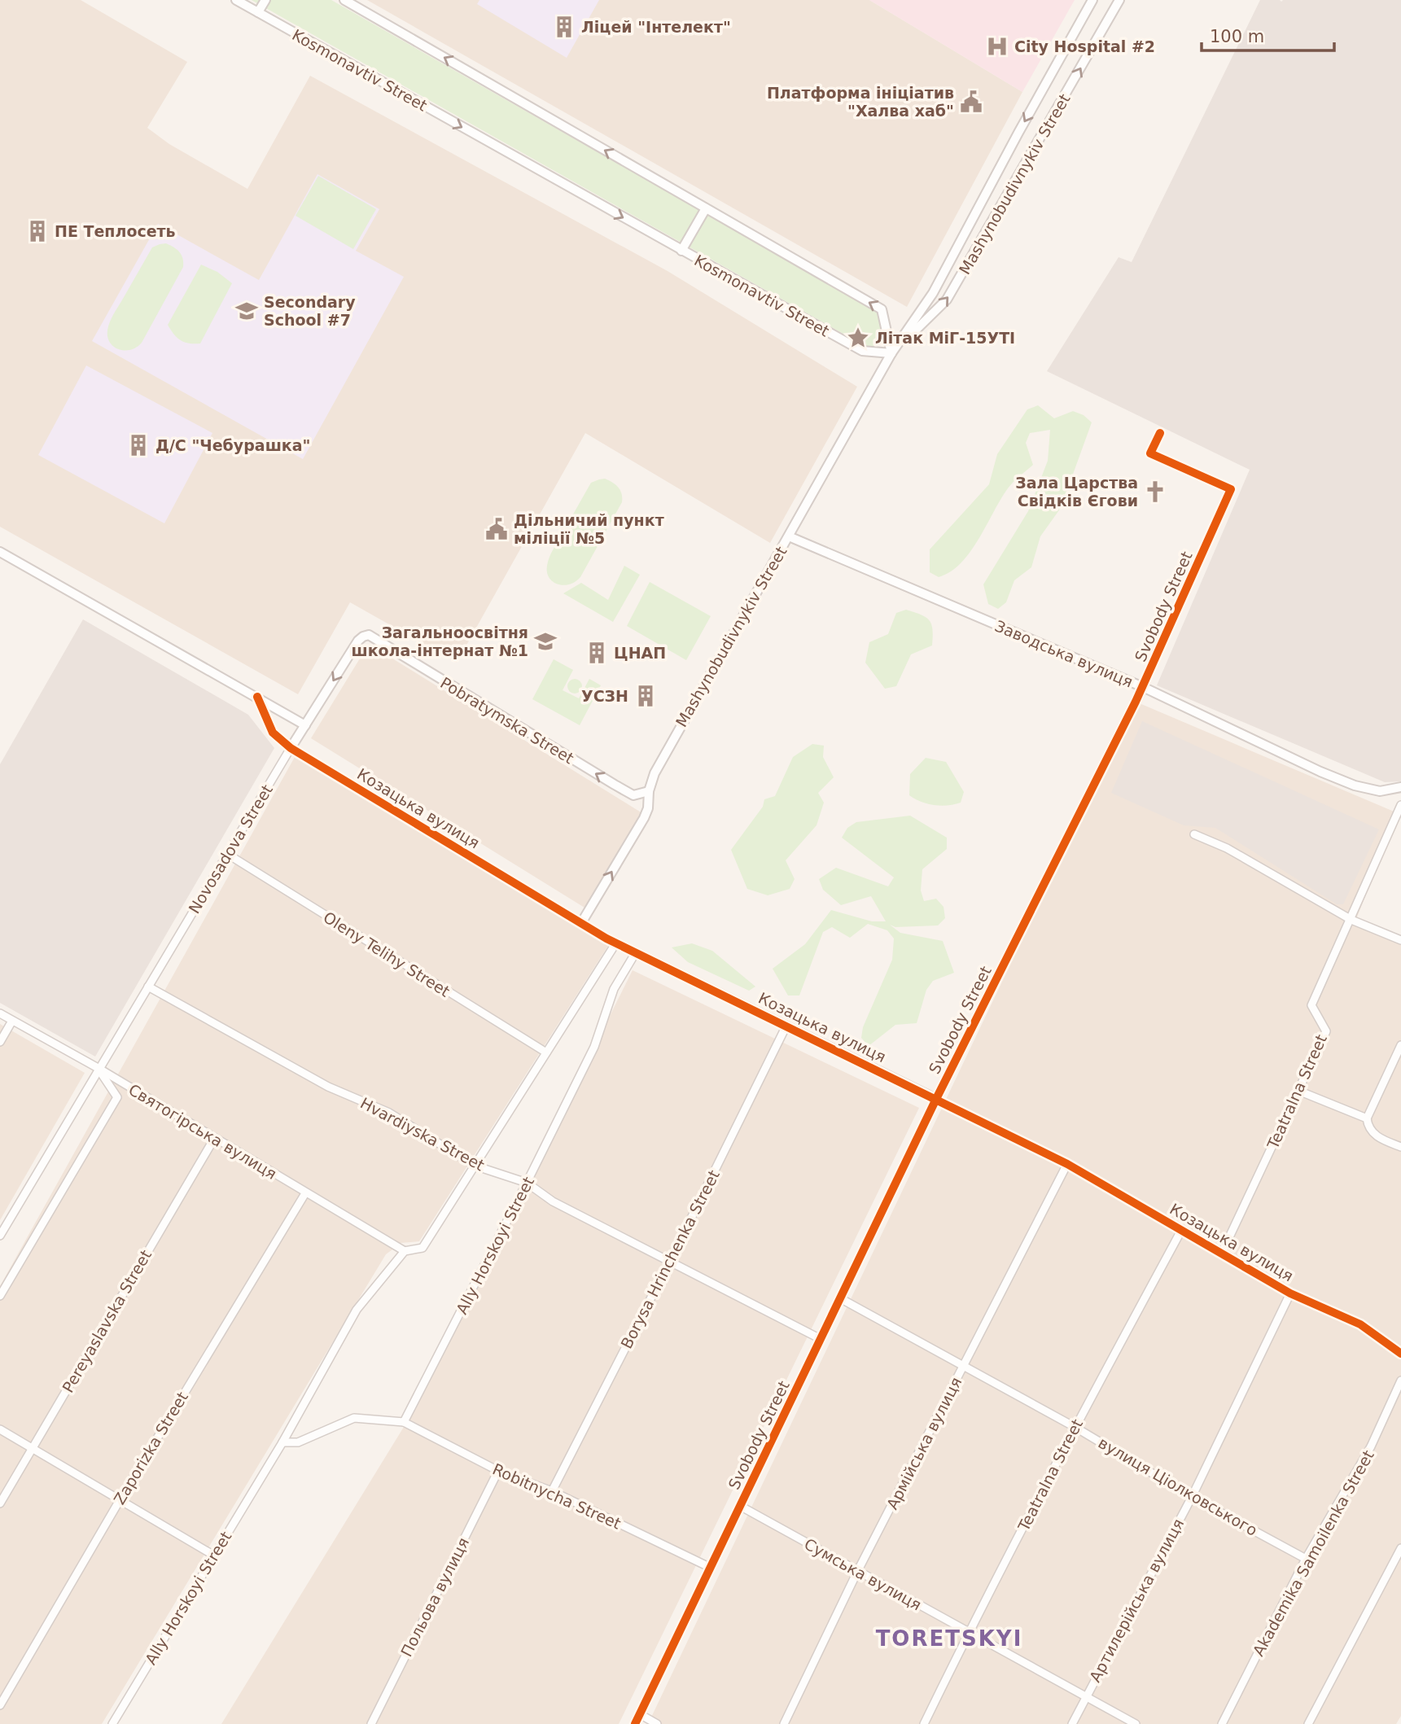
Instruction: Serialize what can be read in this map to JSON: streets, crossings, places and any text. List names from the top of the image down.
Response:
{
  "streets": {
    "street": [
      "Kosmonavtiv Street",
      "Mashynobudivnykiv Street",
      "Svobody Street",
      "Заводська вулиця",
      "Pobratymska Street",
      "Козацька вулиця",
      "Novosadova Street",
      "Oleny Telihy Street",
      "Teatralna Street",
      "Святогірська вулиця",
      "Hvardiyska Street",
      "Ally Horskoyi Street",
      "Borysa Hrinchenka Street",
      "Pereyaslavska Street",
      "Армійська вулиця",
      "Zaporizka Street",
      "вулиця Ціолковського",
      "Robitnycha Street",
      "Akademika Samoilenka Street",
      "Сумська вулиця",
      "Польова вулиця",
      "Артилерійська вулиця"
    ]
  },
  "crossings": [
    ["Kosmonavtiv Street", "Mashynobudivnykiv Street"],
    ["Mashynobudivnykiv Street", "Заводська вулиця"],
    ["Mashynobudivnykiv Street", "Pobratymska Street"],
    ["Mashynobudivnykiv Street", "Козацька вулиця"],
    ["Svobody Street", "Заводська вулиця"],
    ["Svobody Street", "Козацька вулиця"],
    ["Svobody Street", "Hvardiyska Street"],
    ["Svobody Street", "вулиця Ціолковського"],
    ["Svobody Street", "Robitnycha Street"],
    ["Svobody Street", "Сумська вулиця"],
    ["Pobratymska Street", "Novosadova Street"],
    ["Козацька вулиця", "Novosadova Street"],
    ["Козацька вулиця", "Teatralna Street"],
    ["Козацька вулиця", "Ally Horskoyi Street"],
    ["Козацька вулиця", "Borysa Hrinchenka Street"],
    ["Козацька вулиця", "Армійська вулиця"],
    ["Козацька вулиця", "Артилерійська вулиця"],
    ["Novosadova Street", "Oleny Telihy Street"],
    ["Novosadova Street", "Святогірська вулиця"],
    ["Novosadova Street", "Hvardiyska Street"],
    ["Oleny Telihy Street", "Ally Horskoyi Street"],
    ["Teatralna Street", "вулиця Ціолковського"],
    ["Teatralna Street", "Сумська вулиця"],
    ["Святогірська вулиця", "Ally Horskoyi Street"],
    ["Святогірська вулиця", "Pereyaslavska Street"],
    ["Святогірська вулиця", "Zaporizka Street"],
    ["Hvardiyska Street", "Ally Horskoyi Street"],
    ["Hvardiyska Street", "Borysa Hrinchenka Street"],
    ["Ally Horskoyi Street", "Robitnycha Street"],
    ["Borysa Hrinchenka Street", "Robitnycha Street"],
    ["Армійська вулиця", "вулиця Ціолковського"],
    ["Армійська вулиця", "Сумська вулиця"],
    ["вулиця Ціолковського", "Akademika Samoilenka Street"],
    ["вулиця Ціолковського", "Артилерійська вулиця"],
    ["Robitnycha Street", "Польова вулиця"],
    ["Сумська вулиця", "Артилерійська вулиця"]
  ],
  "one_way": ["Pobratymska Street"],
  "districts": ["TORETSKYI"],
  "places": {
    "building": [
      "Ліцей \"Інтелект\"",
      "ПЕ Теплосеть",
      "Д/С \"Чебурашка\"",
      "ЦНАП",
      "УСЗН"
    ],
    "hospital": ["City Hospital #2"],
    "public building": ["Платформа ініціатив \"Халва хаб\"", "Дільничий пункт міліції №5"],
    "school or university": ["Secondary School #7", "Загальноосвітня школа-інтернат №1"],
    "place": ["Літак МіГ-15УТІ"],
    "church": ["Зала Царства Свідків Єгови"]
  },
  "scale_bar": "100 m"
}
